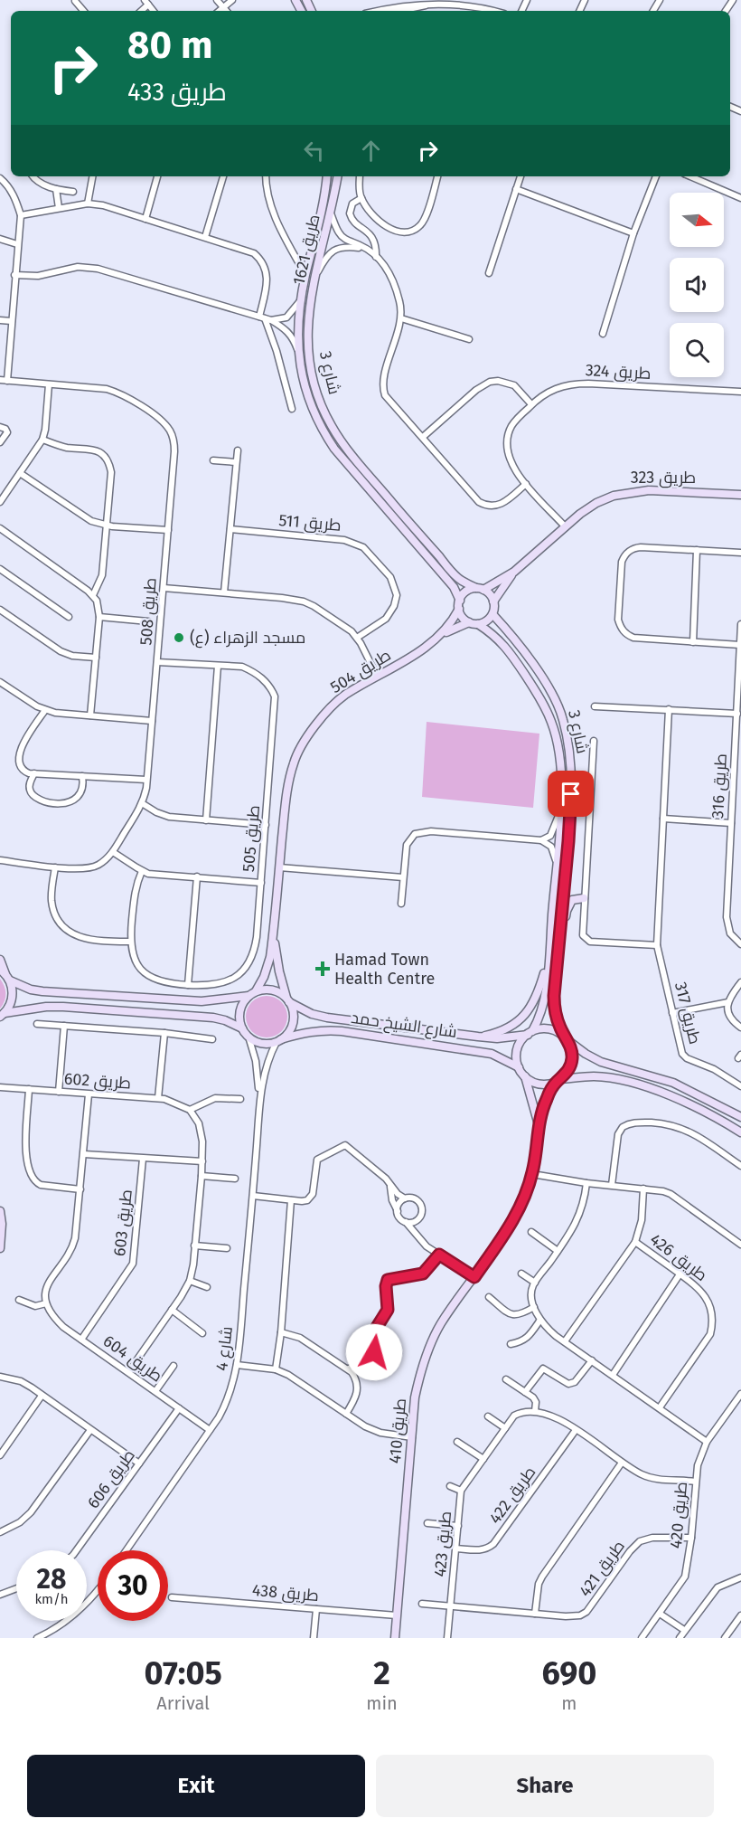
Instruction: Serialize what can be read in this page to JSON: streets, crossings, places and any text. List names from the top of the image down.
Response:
{
  "streets": {
    "street": [
      "طريق 1621",
      "طريق 324",
      "شارع 3",
      "طريق 323",
      "طريق 511",
      "طريق 508",
      "طريق 504",
      "طريق 316",
      "طريق 505",
      "طريق 317",
      "شارع الشيخ حمد",
      "طريق 602",
      "طريق 603",
      "طريق 426",
      "شارع 4",
      "طريق 604",
      "طريق 410",
      "طريق 606",
      "طريق 422",
      "طريق 420",
      "طريق 423",
      "طريق 421",
      "طريق 438"
    ]
  },
  "crossings": [
    ["طريق 1621", "شارع 3"],
    ["طريق 324", "طريق 323"],
    ["شارع 3", "طريق 323"],
    ["شارع 3", "طريق 504"],
    ["شارع 3", "شارع الشيخ حمد"],
    ["شارع 3", "طريق 410"],
    ["طريق 323", "طريق 504"],
    ["طريق 508", "طريق 505"],
    ["طريق 504", "شارع الشيخ حمد"],
    ["طريق 504", "شارع 4"],
    ["شارع الشيخ حمد", "شارع 4"],
    ["شارع الشيخ حمد", "طريق 410"],
    ["طريق 603", "طريق 604"],
    ["شارع 4", "طريق 604"],
    ["طريق 604", "طريق 606"],
    ["طريق 410", "طريق 438"],
    ["طريق 422", "طريق 423"],
    ["طريق 420", "طريق 421"],
    ["طريق 423", "طريق 421"]
  ],
  "places": {
    "other": ["مسجد الزهراء (ع)"],
    "health": ["Hamad Town Health Centre"]
  },
  "north": "right",
  "page": {
    "turn": ["80 m", "طريق 433"],
    "speed": "28 km/h",
    "limit": "30",
    "eta": [
      "07:05",
      "Arrival",
      "2",
      "min",
      "690",
      "m"
    ],
    "buttons": ["Exit", "Share"]
  }
}
